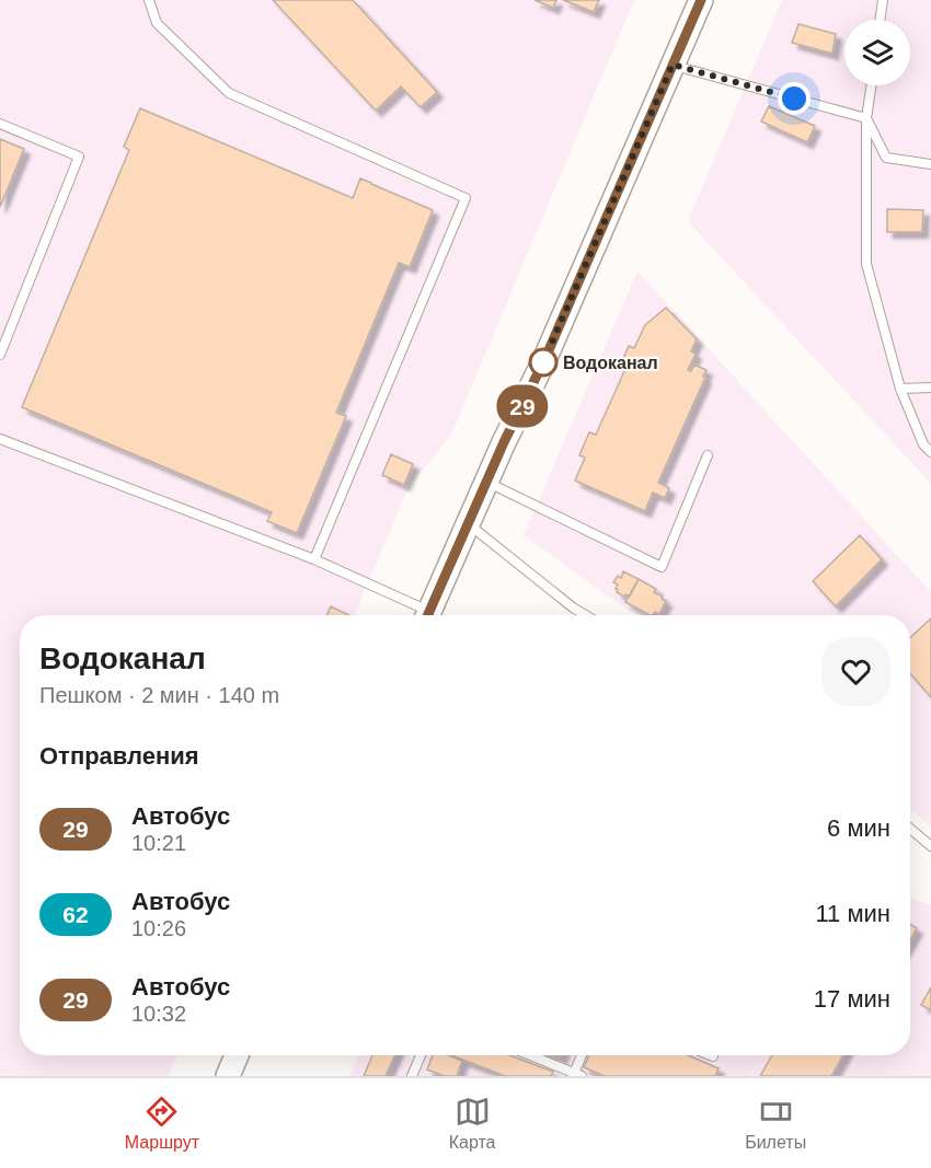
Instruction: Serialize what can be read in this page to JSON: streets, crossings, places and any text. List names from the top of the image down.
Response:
{
  "places": ["Водоканал"],
  "lines": ["bus line 29"],
  "page": {
    "on_map": "29",
    "heading": [
      ["Водоканал", "Пешком · 2 мин · 140 m"],
      "Отправления"
    ],
    "list": [
      {
        "mark": "29",
        "name": "Автобус",
        "note": "10:21",
        "value": "6 мин"
      },
      {
        "mark": "62",
        "name": "Автобус",
        "note": "10:26",
        "value": "11 мин"
      },
      {
        "mark": "29",
        "name": "Автобус",
        "note": "10:32",
        "value": "17 мин"
      }
    ],
    "tabs": ["Маршрут", "Карта", "Билеты"]
  }
}
